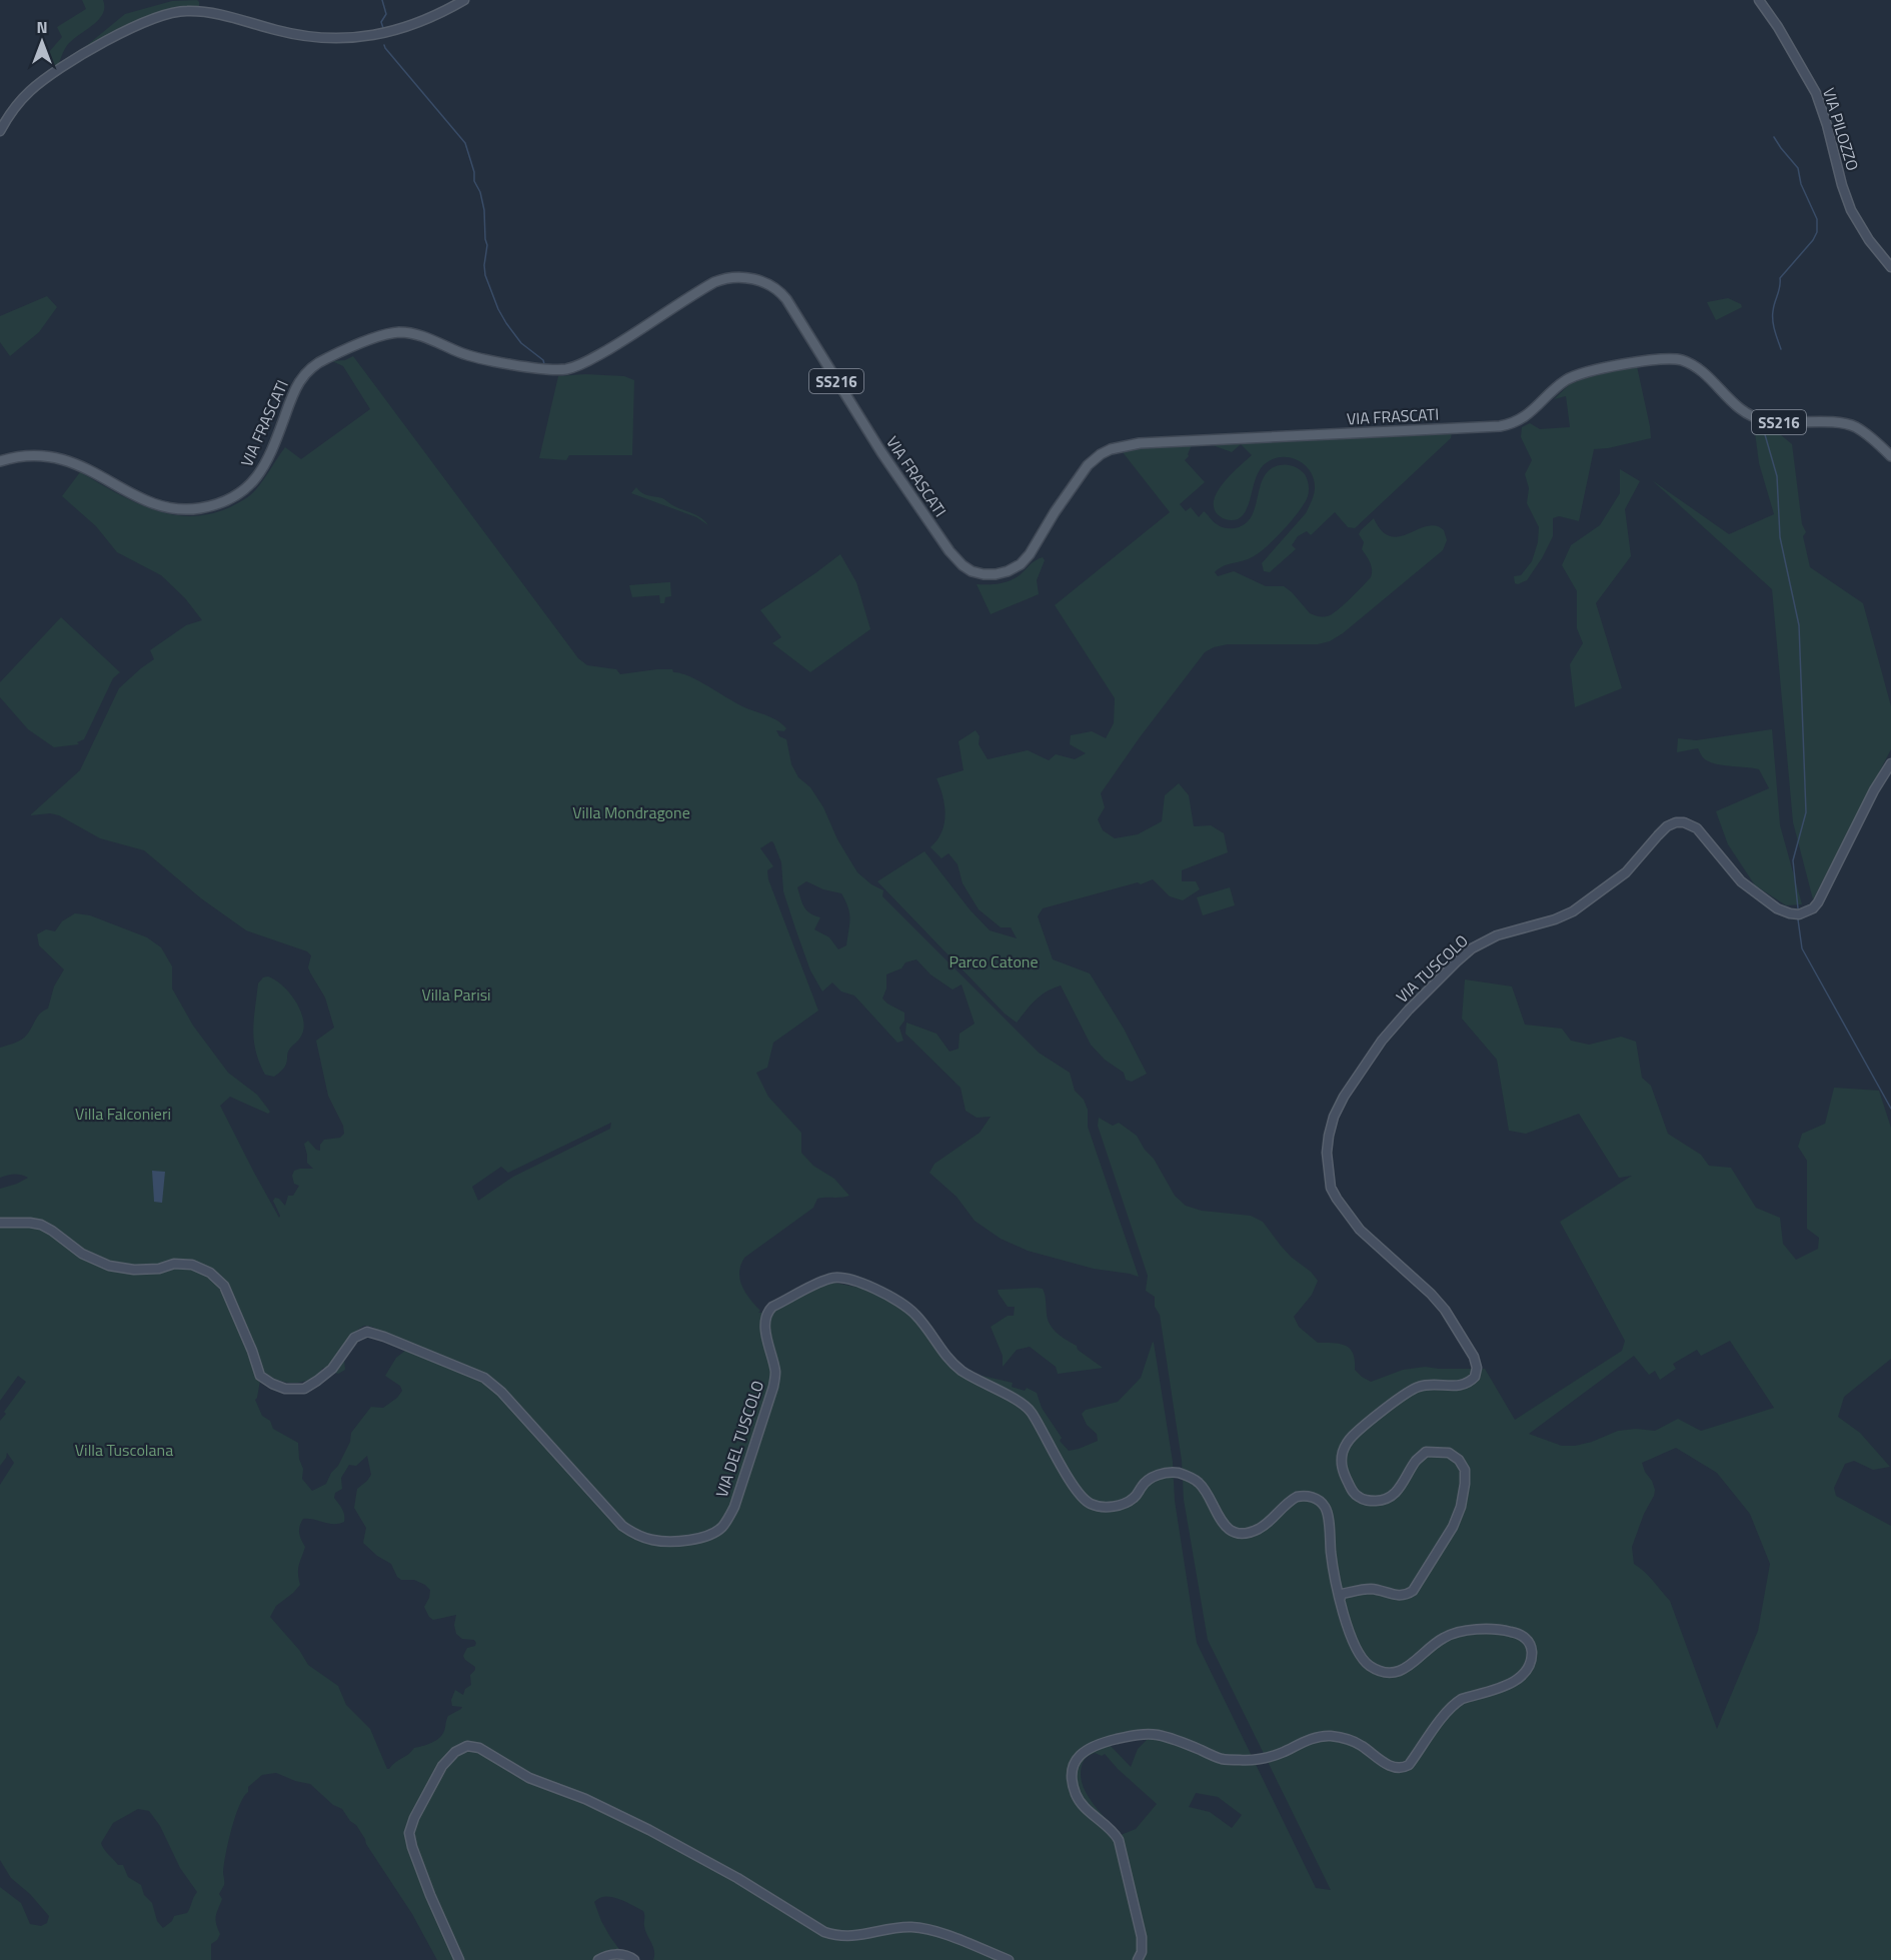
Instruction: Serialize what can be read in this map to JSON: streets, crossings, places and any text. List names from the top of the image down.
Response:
{
  "streets": {
    "main road": ["SS216", "VIA FRASCATI"],
    "street": ["VIA PILOZZO", "VIA TUSCOLO", "VIA DEL TUSCOLO"]
  },
  "parks": [
    "Villa Mondragone",
    "Parco Catone",
    "Villa Parisi",
    "Villa Falconieri",
    "Villa Tuscolana"
  ],
  "north": "top"
}
